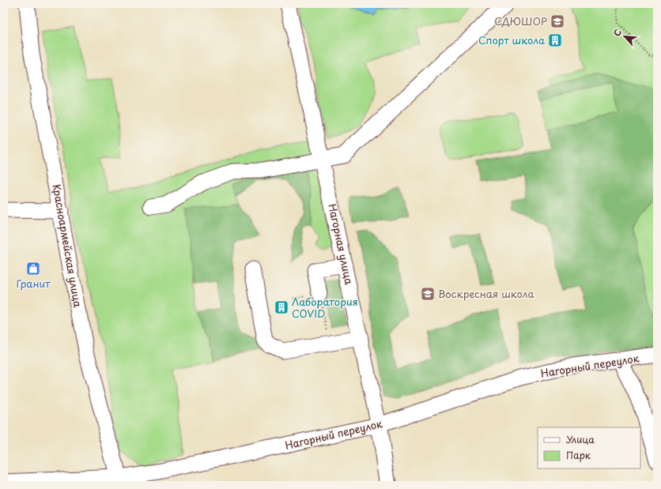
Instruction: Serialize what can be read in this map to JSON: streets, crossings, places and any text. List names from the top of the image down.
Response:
{
  "streets": {
    "street": ["Нагорная улица", "Красноармейская улица", "Нагорный переулок"]
  },
  "crossings": [
    ["Нагорная улица", "Нагорный переулок"],
    ["Красноармейская улица", "Нагорный переулок"]
  ],
  "places": {
    "school or university": ["СДЮШОР", "Воскресная школа"],
    "building": ["Спорт школа", "Лаборатория COVID"],
    "shop": ["Гранит"]
  },
  "legend": ["Улица", "Парк"],
  "north": "top left"
}
